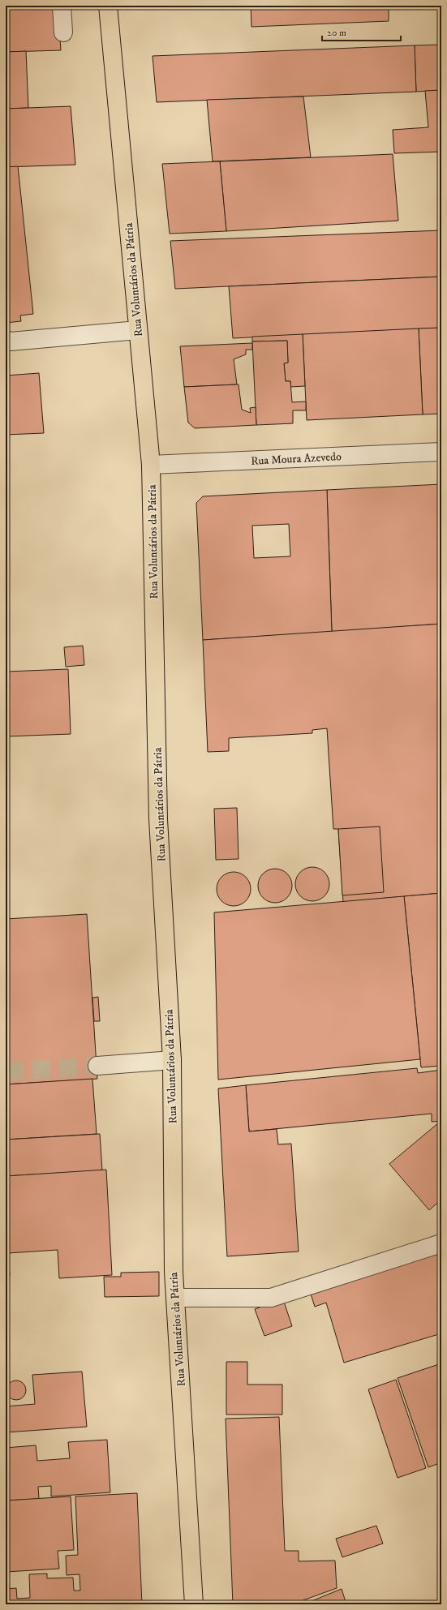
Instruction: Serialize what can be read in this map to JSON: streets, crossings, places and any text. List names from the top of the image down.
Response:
{
  "streets": {
    "main road": ["Rua Voluntários da Pátria"],
    "street": ["Rua Moura Azevedo"]
  },
  "crossings": [
    ["Rua Voluntários da Pátria", "Rua Moura Azevedo"]
  ],
  "scale_bar": "20 m"
}
